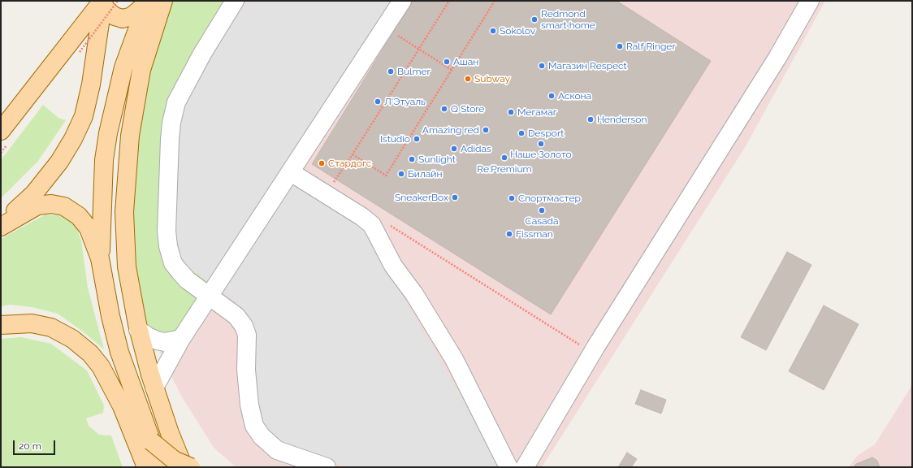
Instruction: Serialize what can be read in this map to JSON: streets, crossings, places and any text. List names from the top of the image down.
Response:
{
  "places": [
    "Redmond smart home",
    "Sokolov",
    "Ralf Ringer",
    "Ашан",
    "Магазин Respect",
    "Bulmer",
    "Subway",
    "Аскона",
    "Л'Этуаль",
    "Q Store",
    "Мегамаг",
    "Henderson",
    "Amazing red",
    "Desport",
    "Istudio",
    "Наше Золото",
    "Adidas",
    "Re:Premium",
    "Sunlight",
    "Стардогс",
    "Билайн",
    "SneakerBox",
    "Спортмастер",
    "Casada",
    "Fissman"
  ],
  "scale_bar": "20 m"
}
